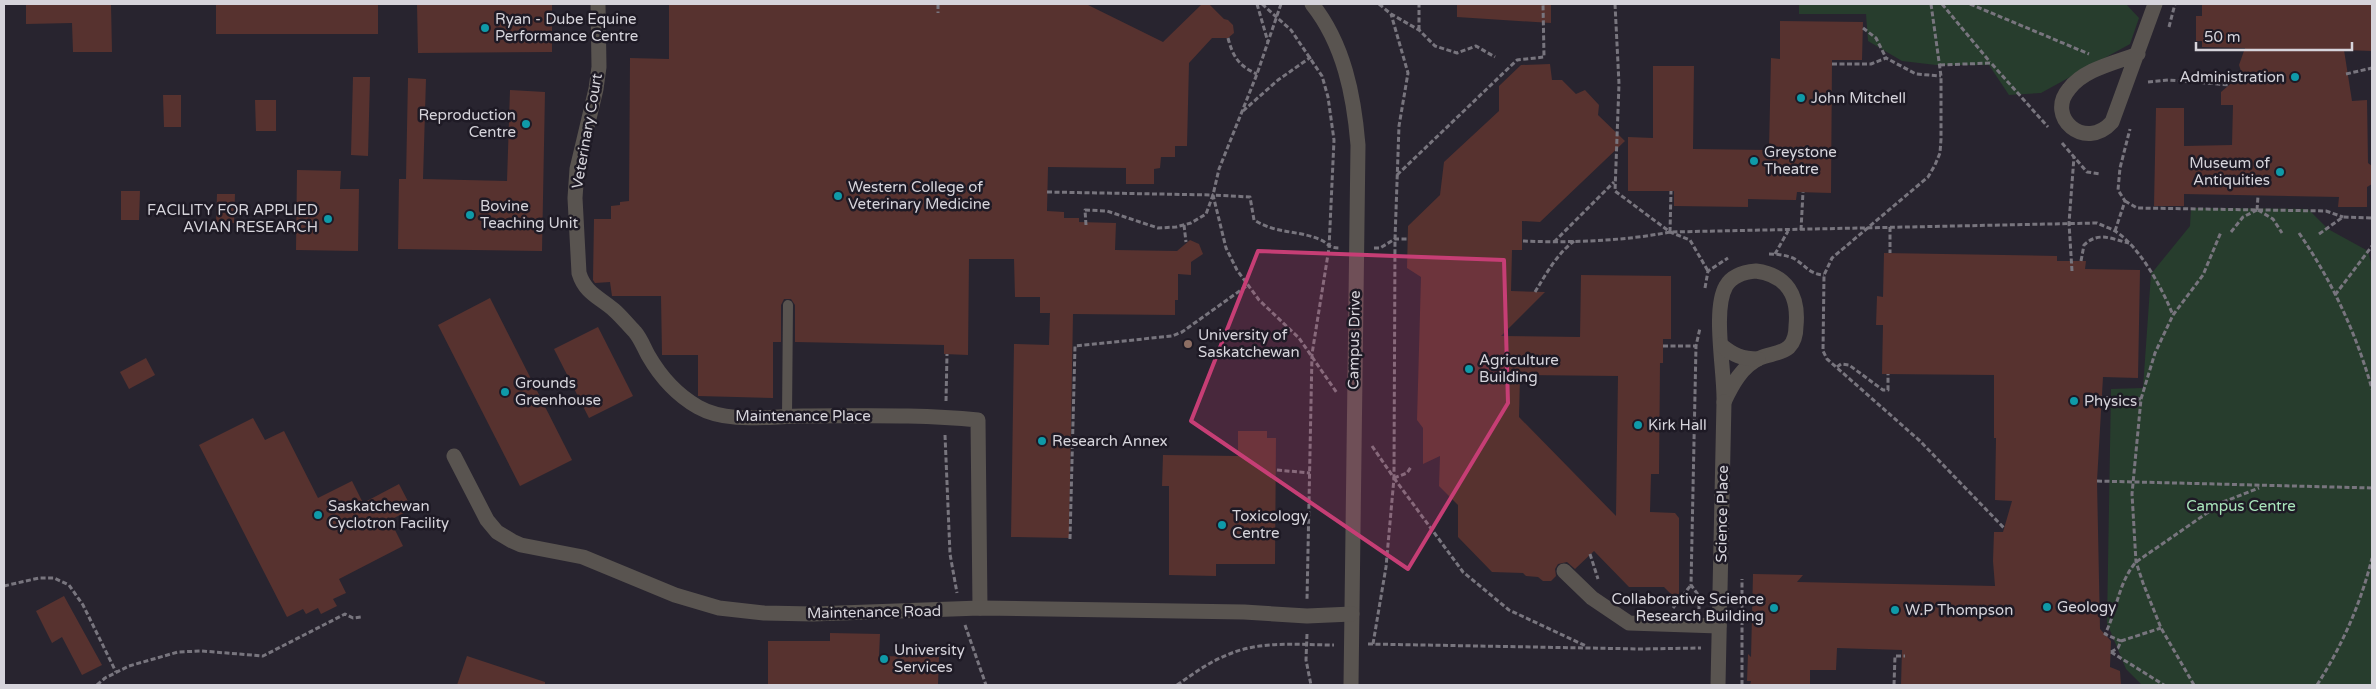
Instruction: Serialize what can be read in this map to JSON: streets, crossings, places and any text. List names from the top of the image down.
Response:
{
  "streets": {
    "street": [
      "Veterinary Court",
      "Campus Drive",
      "Maintenance Place",
      "Science Place",
      "Maintenance Road"
    ]
  },
  "crossings": [
    ["Veterinary Court", "Maintenance Place"],
    ["Campus Drive", "Maintenance Road"],
    ["Maintenance Place", "Maintenance Road"]
  ],
  "parks": ["Campus Centre"],
  "places": [
    "Ryan - Dube Equine Performance Centre",
    "Administration",
    "John Mitchell",
    "Reproduction Centre",
    "Greystone Theatre",
    "Museum of Antiquities",
    "Western College of Veterinary Medicine",
    "Bovine Teaching Unit",
    "FACILITY FOR APPLIED AVIAN RESEARCH",
    "University of Saskatchewan",
    "Agriculture Building",
    "Grounds Greenhouse",
    "Physics",
    "Kirk Hall",
    "Research Annex",
    "Saskatchewan Cyclotron Facility",
    "Toxicology Centre",
    "Geology",
    "Collaborative Science Research Building",
    "W.P Thompson",
    "University Services"
  ],
  "scale_bar": "50 m"
}
